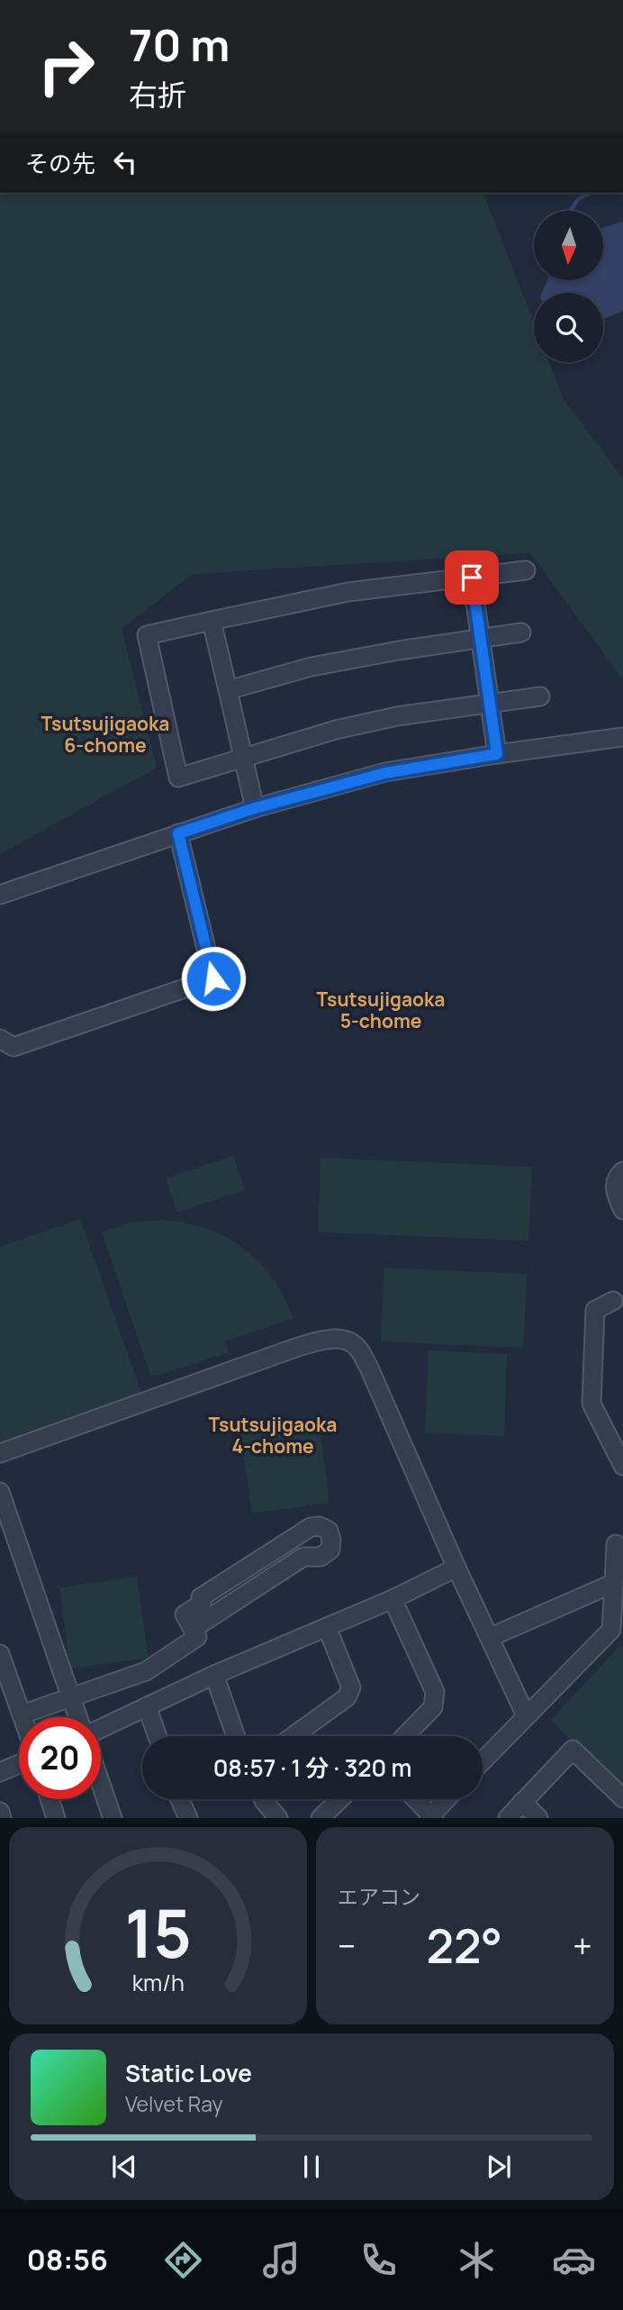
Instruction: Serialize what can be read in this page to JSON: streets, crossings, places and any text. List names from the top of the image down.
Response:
{
  "districts": ["Tsutsujigaoka 6-chome", "Tsutsujigaoka 5-chome", "Tsutsujigaoka 4-chome"],
  "north": "bottom",
  "page": {
    "turn": ["70 m", "右折"],
    "then": "その先",
    "limit": "20",
    "trip": "08:57 · 1 分 · 320 m",
    "tile": "エアコン",
    "heat": ["−", "22°", "+"],
    "song": ["Static Love", "Velvet Ray"],
    "tabs": "08:56",
    "gauge": ["15", "km/h"]
  }
}
